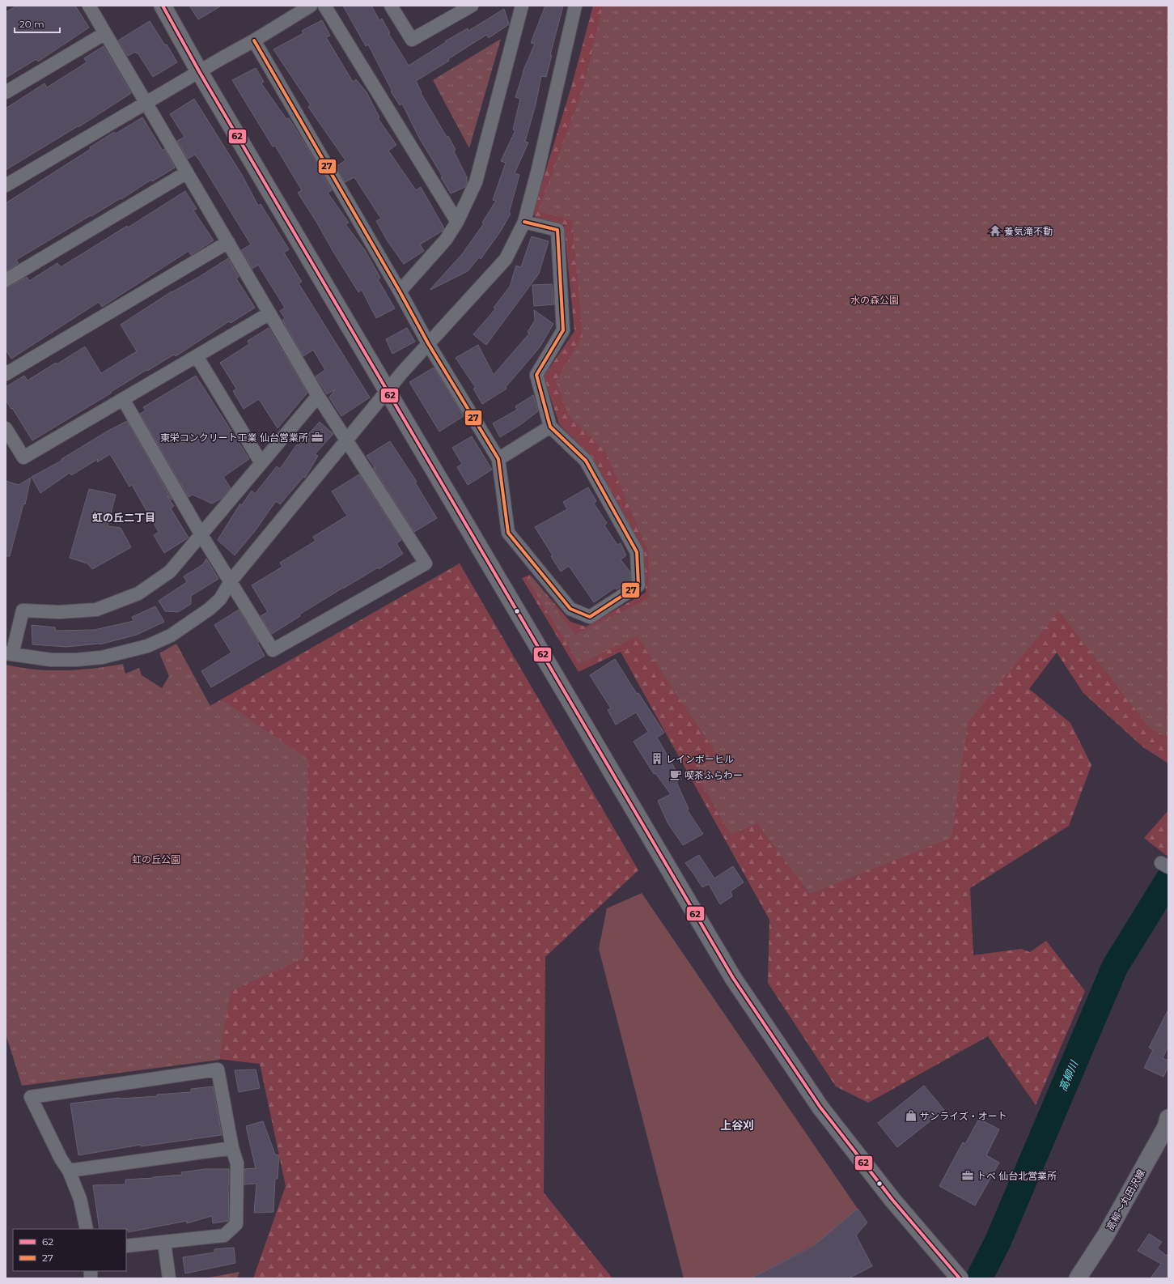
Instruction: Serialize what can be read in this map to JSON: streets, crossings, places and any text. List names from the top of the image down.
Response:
{
  "streets": {
    "street": ["高柳～丸田沢線"]
  },
  "districts": ["虹の丘二丁目", "上谷刈"],
  "water": ["高柳川"],
  "parks": ["水の森公園", "虹の丘公園"],
  "places": {
    "temple": ["養気滝不動"],
    "office": ["東栄コンクリート工業 仙台営業所", "トベ 仙台北営業所"],
    "building": ["レインボーヒル"],
    "cafe": ["喫茶ふらわー"],
    "shop": ["サンライズ・オート"]
  },
  "lines": ["transit line 62", "transit line 27"],
  "legend": ["62", "27"],
  "scale_bar": "20 m"
}
